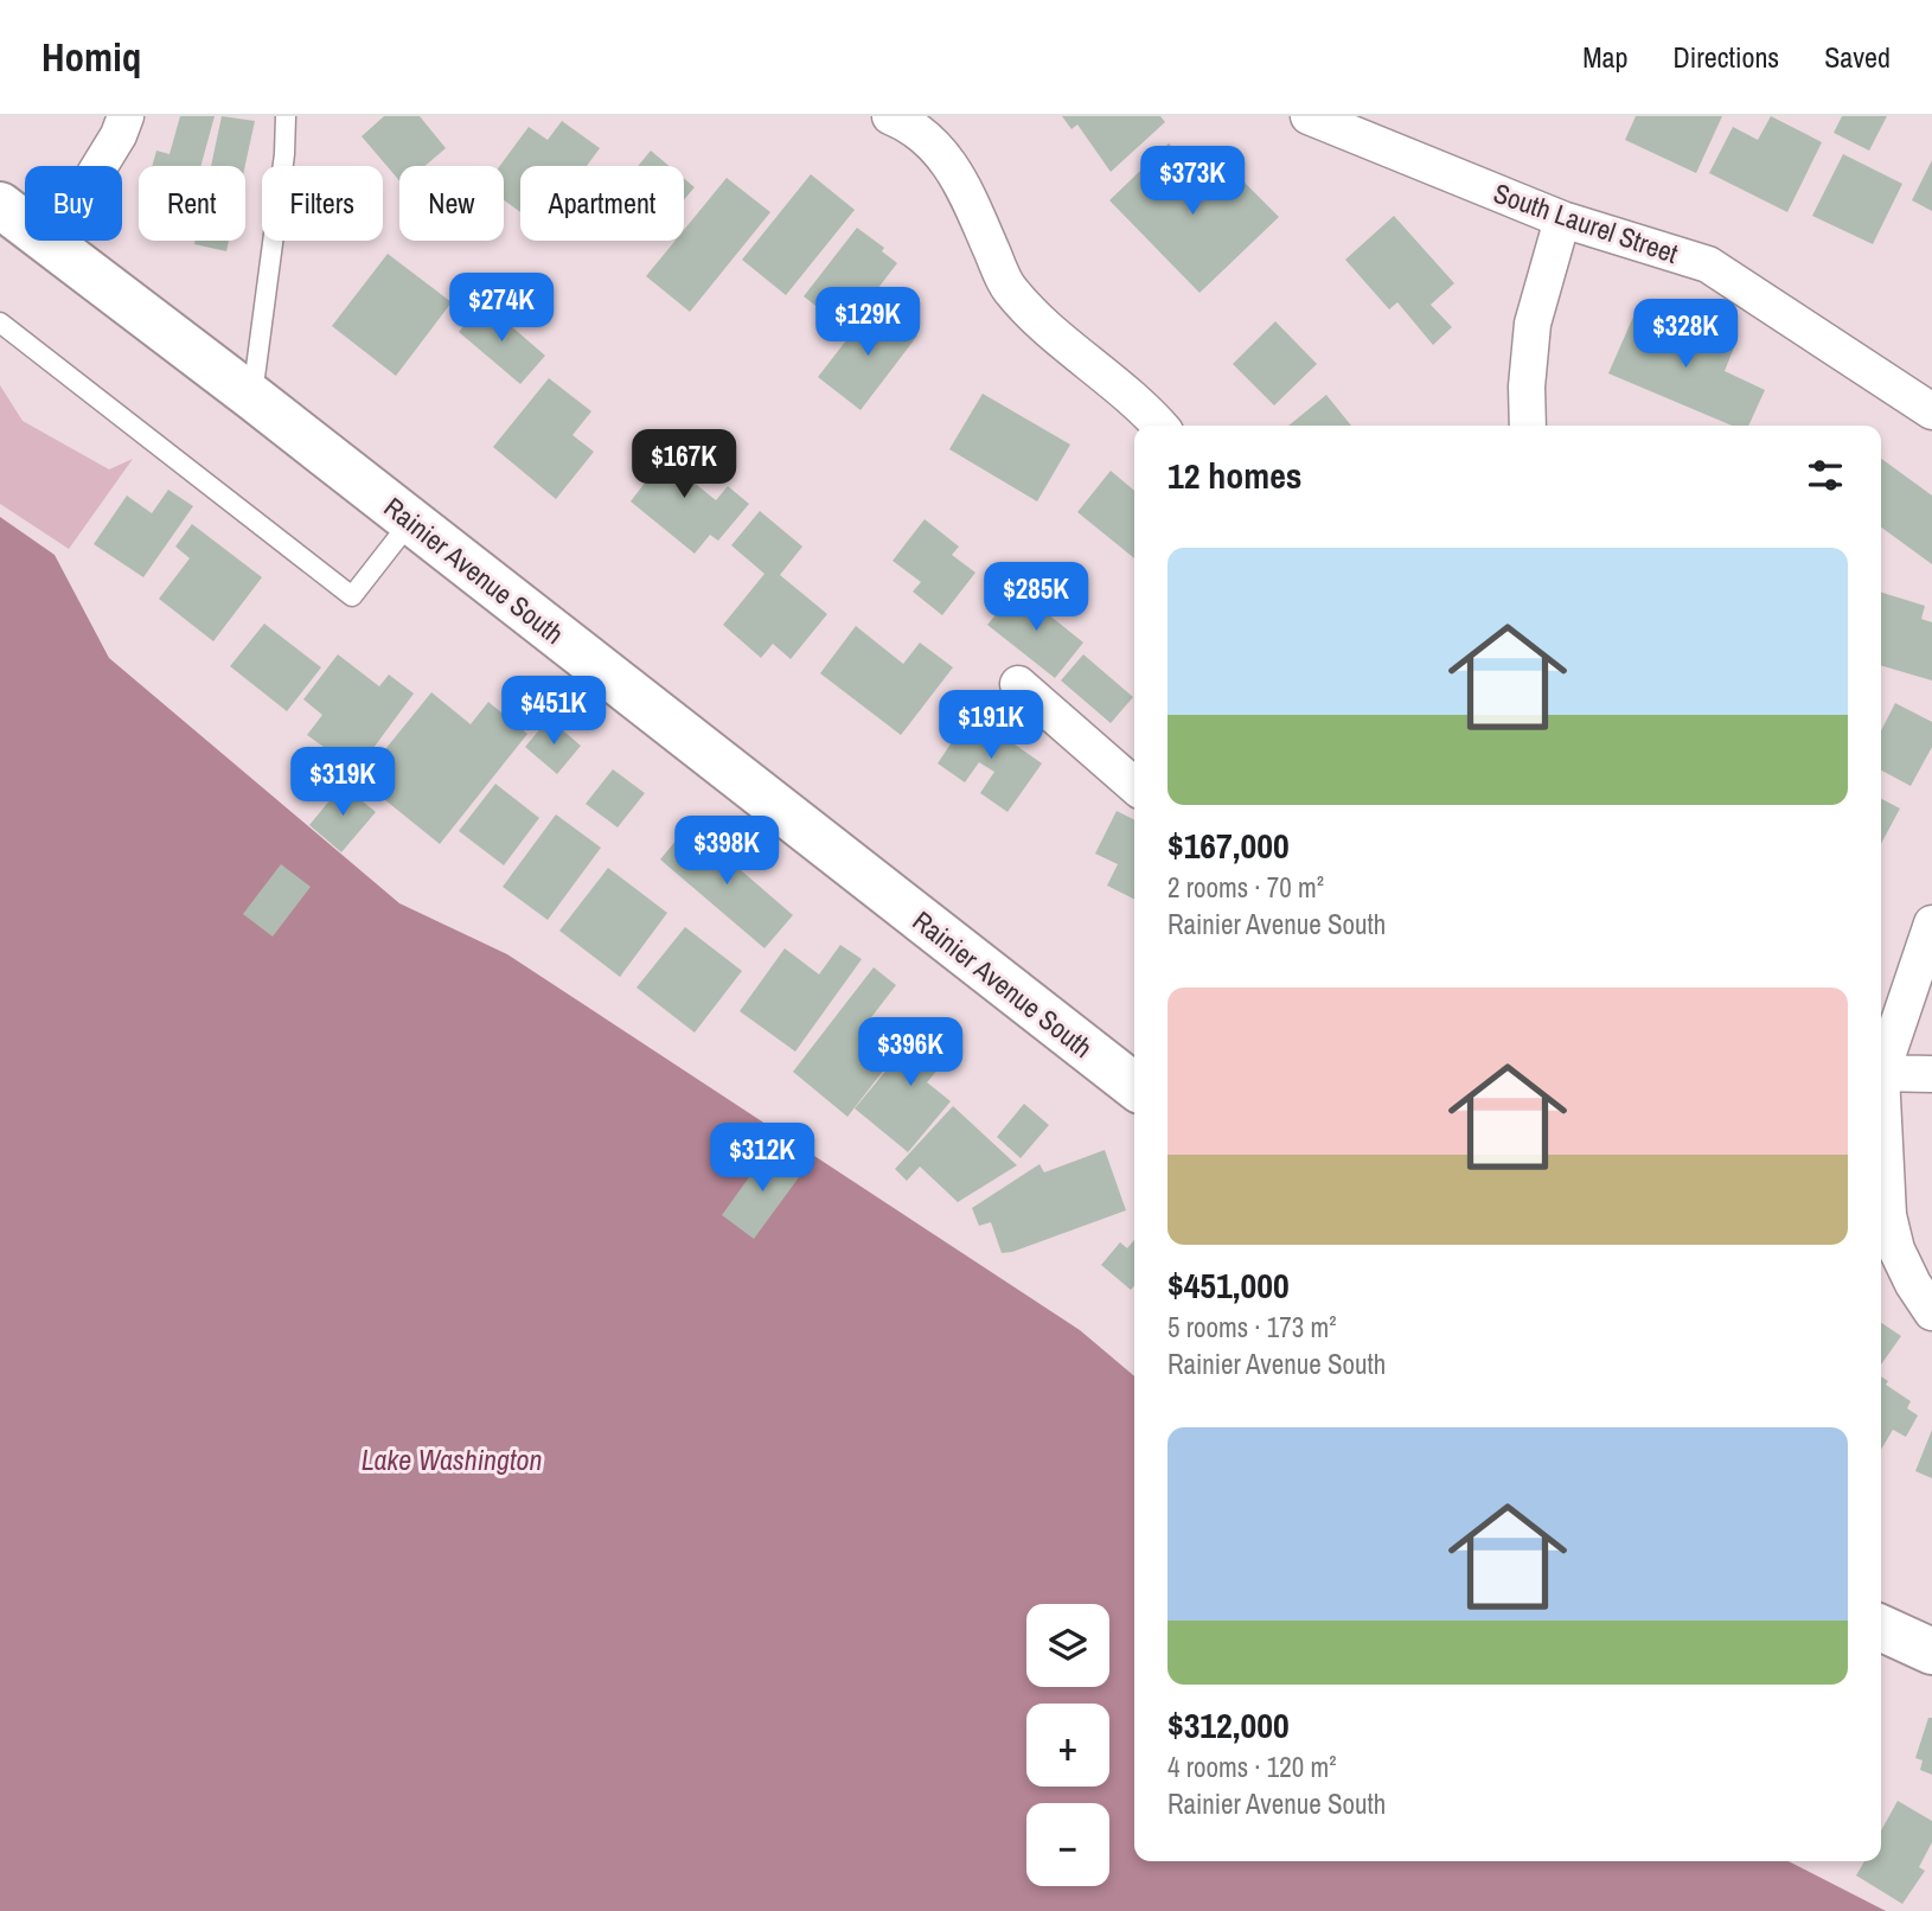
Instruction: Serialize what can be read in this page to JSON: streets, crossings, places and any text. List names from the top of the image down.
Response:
{
  "streets": {
    "main road": ["Rainier Avenue South"],
    "street": ["South Laurel Street"]
  },
  "water": ["Lake Washington"],
  "page": {
    "header": "Homiq",
    "nav": ["Map", "Directions", "Saved"],
    "price": [
      "$373K",
      "$274K",
      "$129K",
      "$328K",
      "$167K",
      "$285K",
      "$451K",
      "$191K",
      "$319K",
      "$398K",
      "$396K",
      "$312K"
    ],
    "chip": [
      "Buy",
      "Rent",
      "Filters",
      "New",
      "Apartment"
    ],
    "heading": "12 homes",
    "list": [
      {
        "name": "$167,000",
        "note": "2 rooms · 70 m² · Rainier Avenue South"
      },
      {
        "name": "$451,000",
        "note": "5 rooms · 173 m² · Rainier Avenue South"
      },
      {
        "name": "$312,000",
        "note": "4 rooms · 120 m² · Rainier Avenue South"
      }
    ],
    "map_buttons": ["+", "−"]
  }
}
